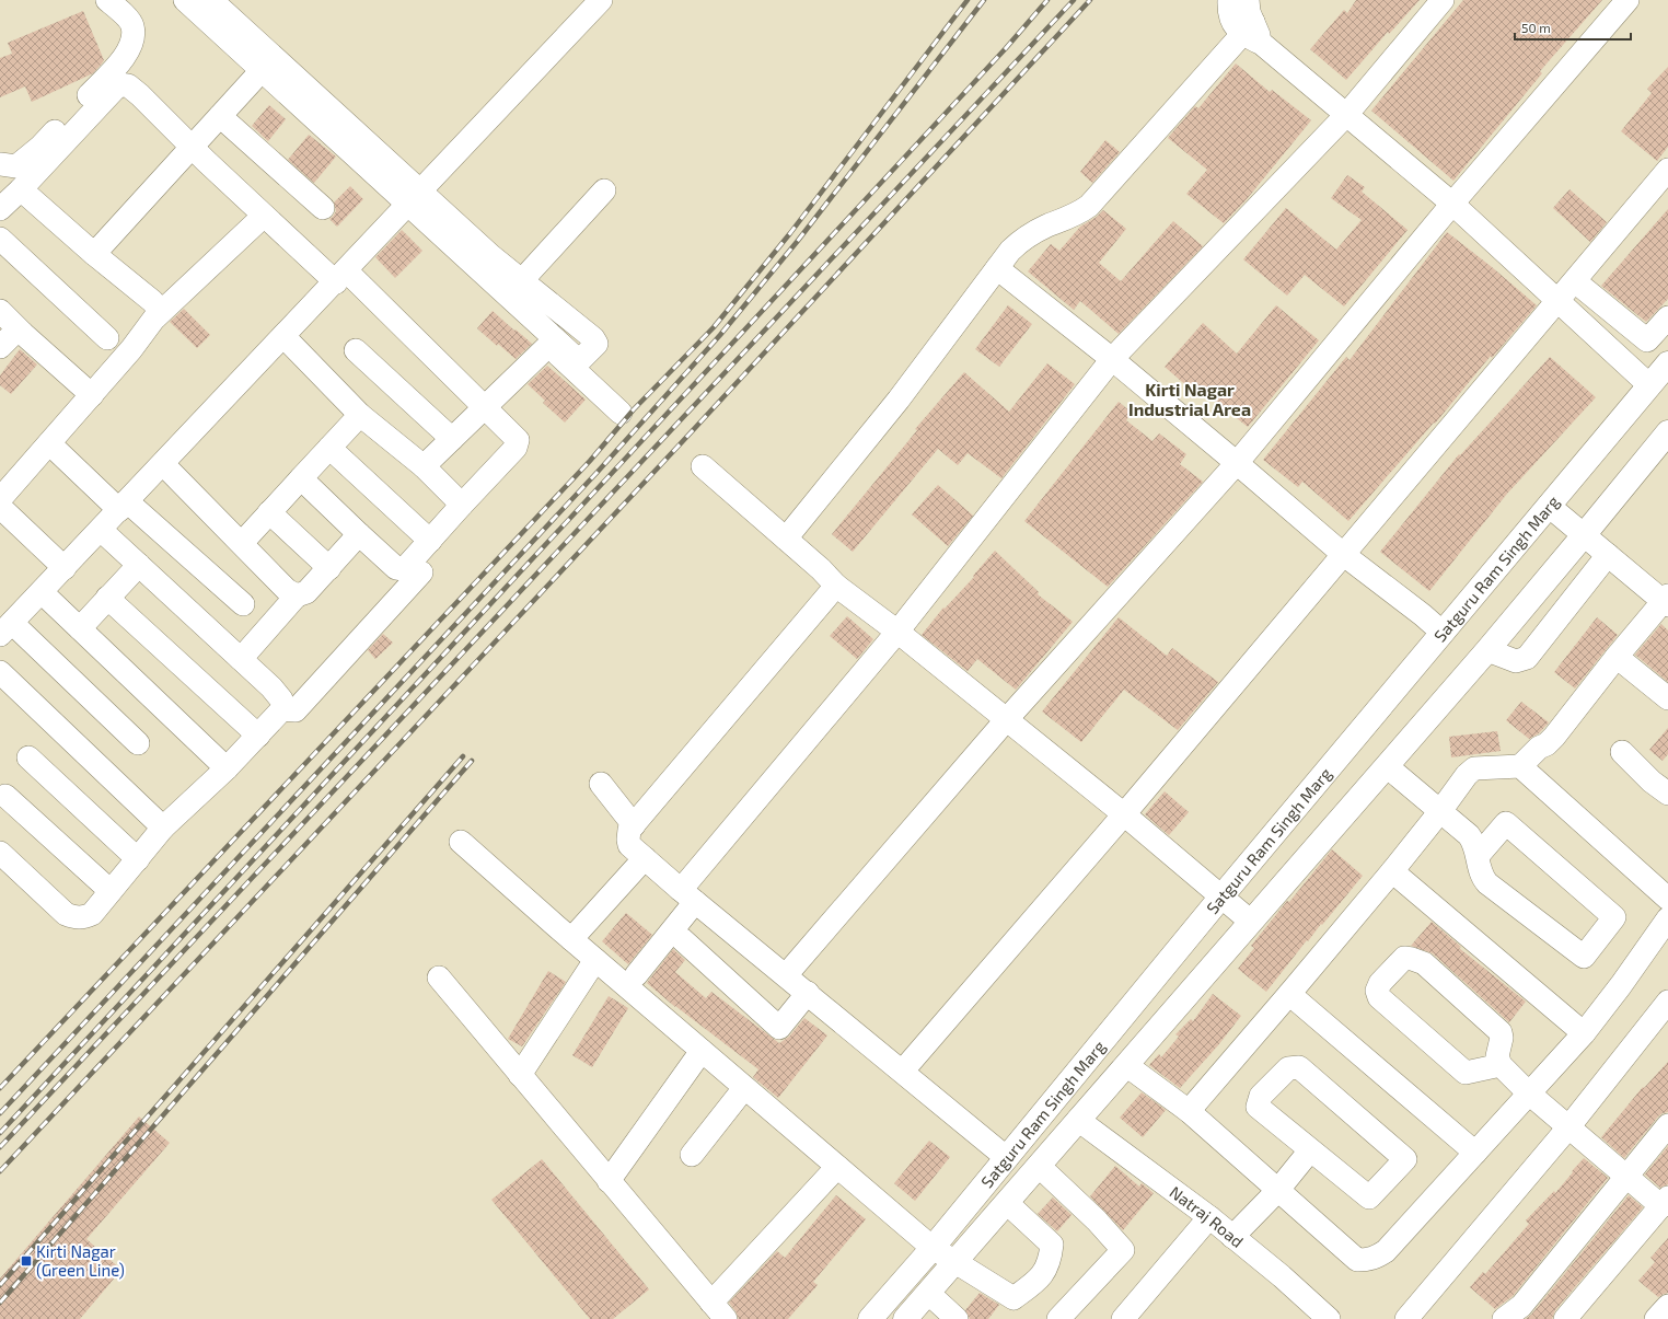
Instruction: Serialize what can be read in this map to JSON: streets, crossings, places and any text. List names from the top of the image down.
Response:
{
  "streets": {
    "main road": ["Satguru Ram Singh Marg"],
    "street": ["Natraj Road"]
  },
  "crossings": [
    ["Satguru Ram Singh Marg", "Natraj Road"]
  ],
  "districts": ["Kirti Nagar Industrial Area"],
  "places": {
    "transit": ["Kirti Nagar (Green Line)"]
  },
  "scale_bar": "50 m"
}
